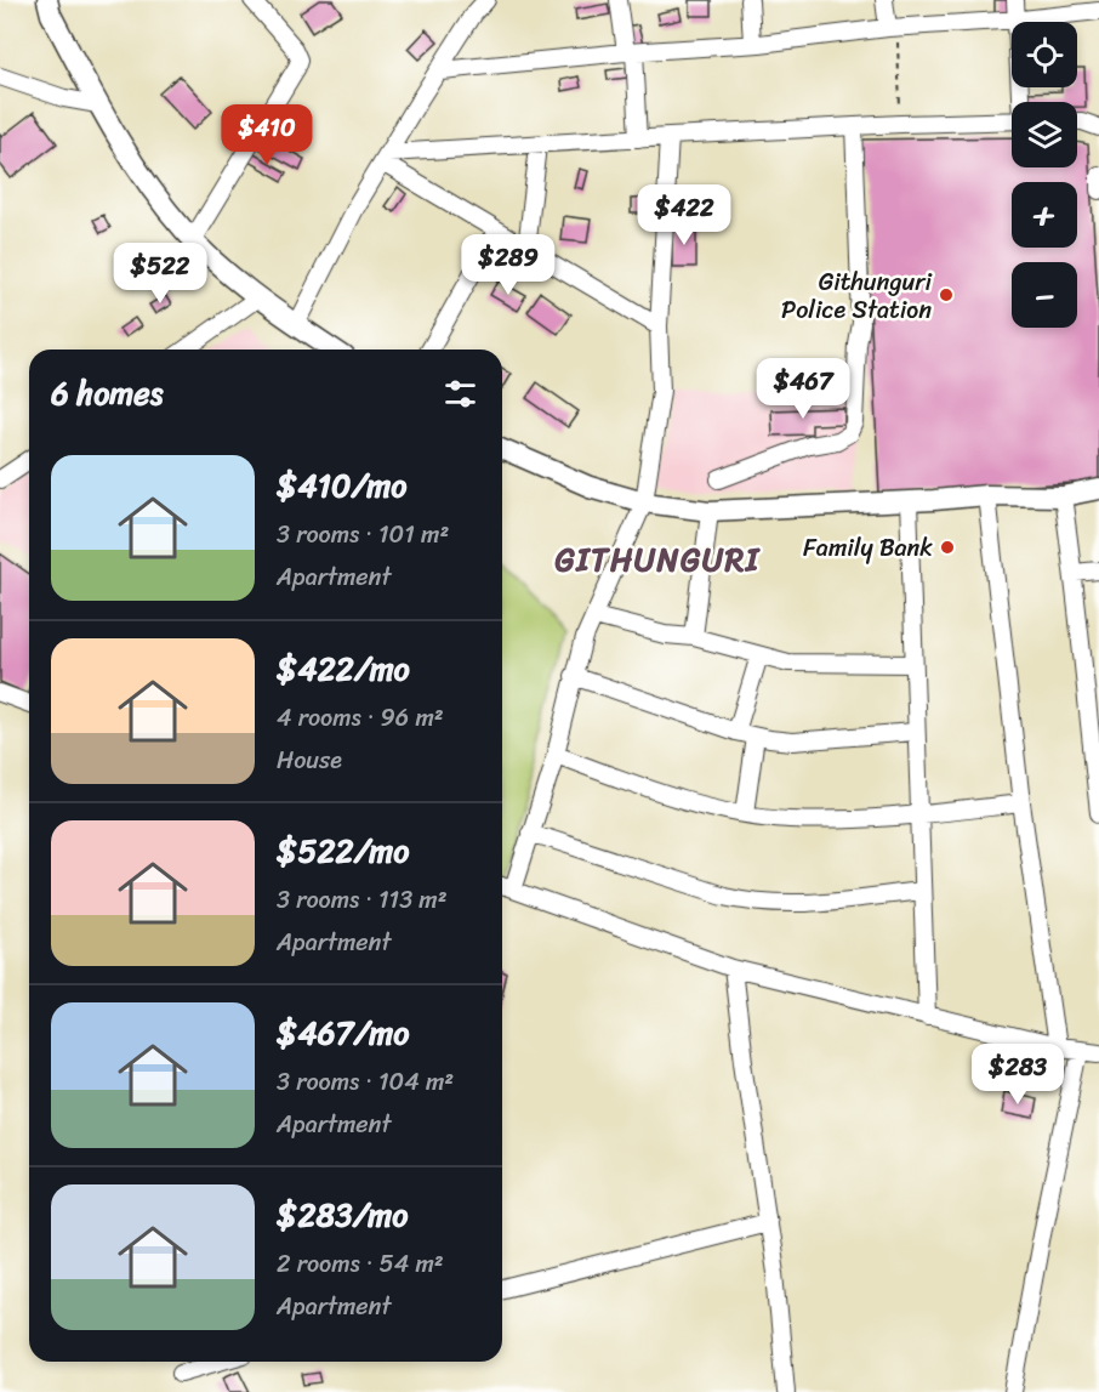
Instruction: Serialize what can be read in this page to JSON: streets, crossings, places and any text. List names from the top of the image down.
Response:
{
  "districts": ["GITHUNGURI"],
  "places": ["Githunguri Police Station", "Family Bank"],
  "page": {
    "map_buttons": ["+", "−"],
    "price": [
      "$410",
      "$422",
      "$289",
      "$522",
      "$467",
      "$283"
    ],
    "heading": "6 homes",
    "list": [
      {
        "name": "$410/mo",
        "note": "3 rooms · 101 m² · Apartment"
      },
      {
        "name": "$422/mo",
        "note": "4 rooms · 96 m² · House"
      },
      {
        "name": "$522/mo",
        "note": "3 rooms · 113 m² · Apartment"
      },
      {
        "name": "$467/mo",
        "note": "3 rooms · 104 m² · Apartment"
      },
      {
        "name": "$283/mo",
        "note": "2 rooms · 54 m² · Apartment"
      }
    ]
  }
}
